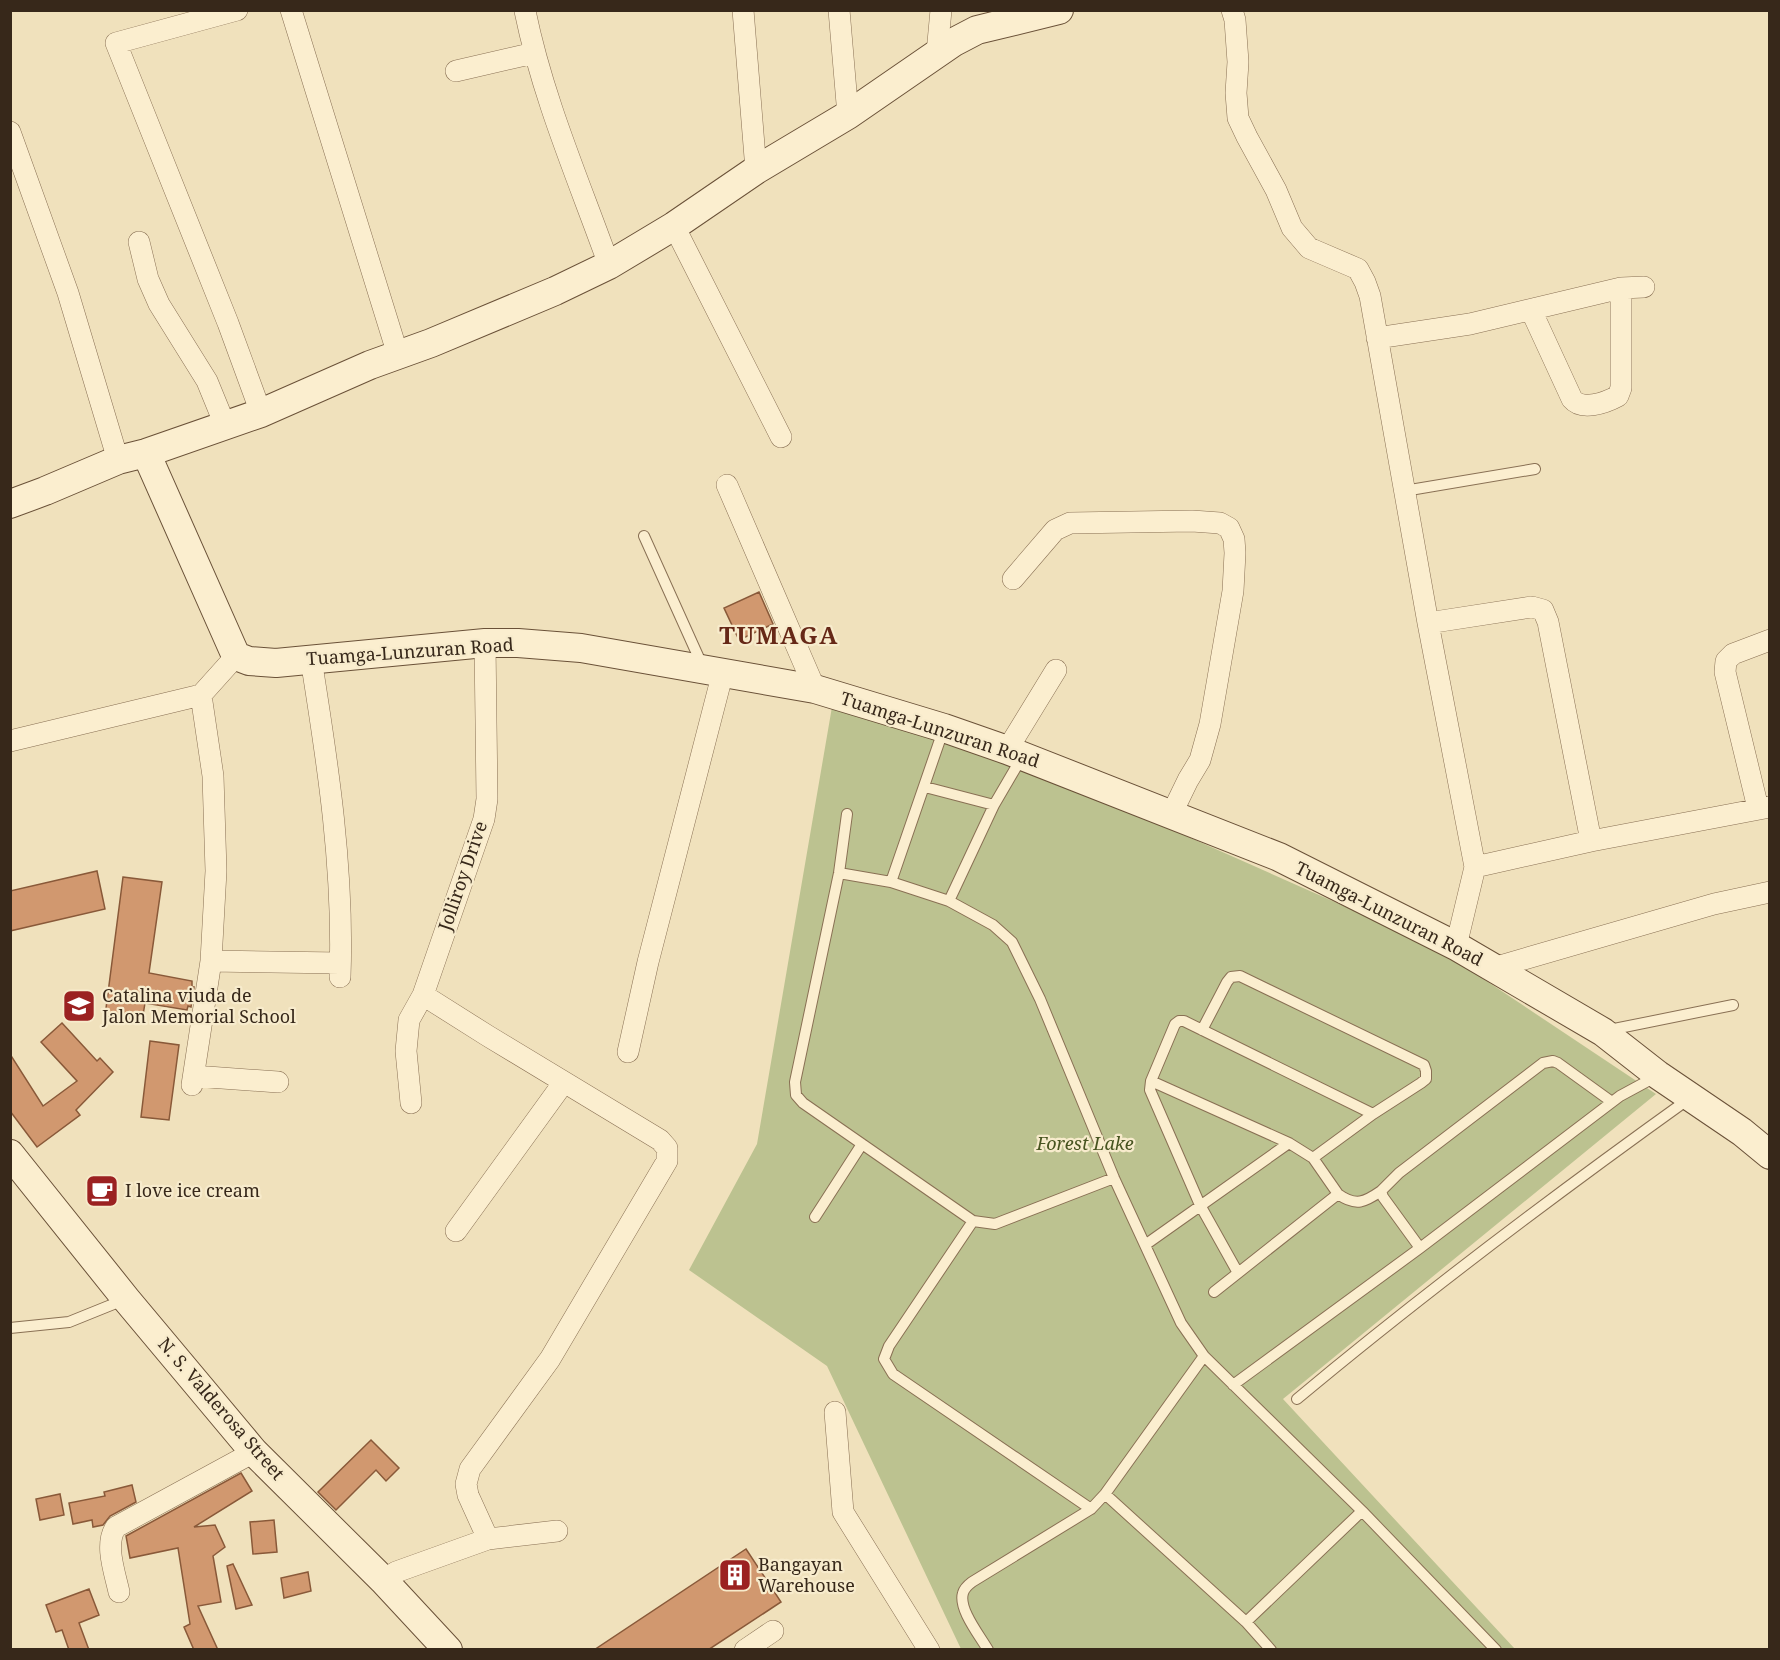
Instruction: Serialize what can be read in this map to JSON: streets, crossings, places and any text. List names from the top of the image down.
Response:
{
  "streets": {
    "street": ["Tuamga-Lunzuran Road", "Jolliroy Drive", "N. S. Valderosa Street"]
  },
  "crossings": [
    ["Tuamga-Lunzuran Road", "Jolliroy Drive"]
  ],
  "districts": ["TUMAGA"],
  "parks": ["Forest Lake"],
  "places": {
    "school or university": ["Catalina viuda de Jalon Memorial School"],
    "cafe": ["I love ice cream"],
    "building": ["Bangayan Warehouse"]
  }
}
